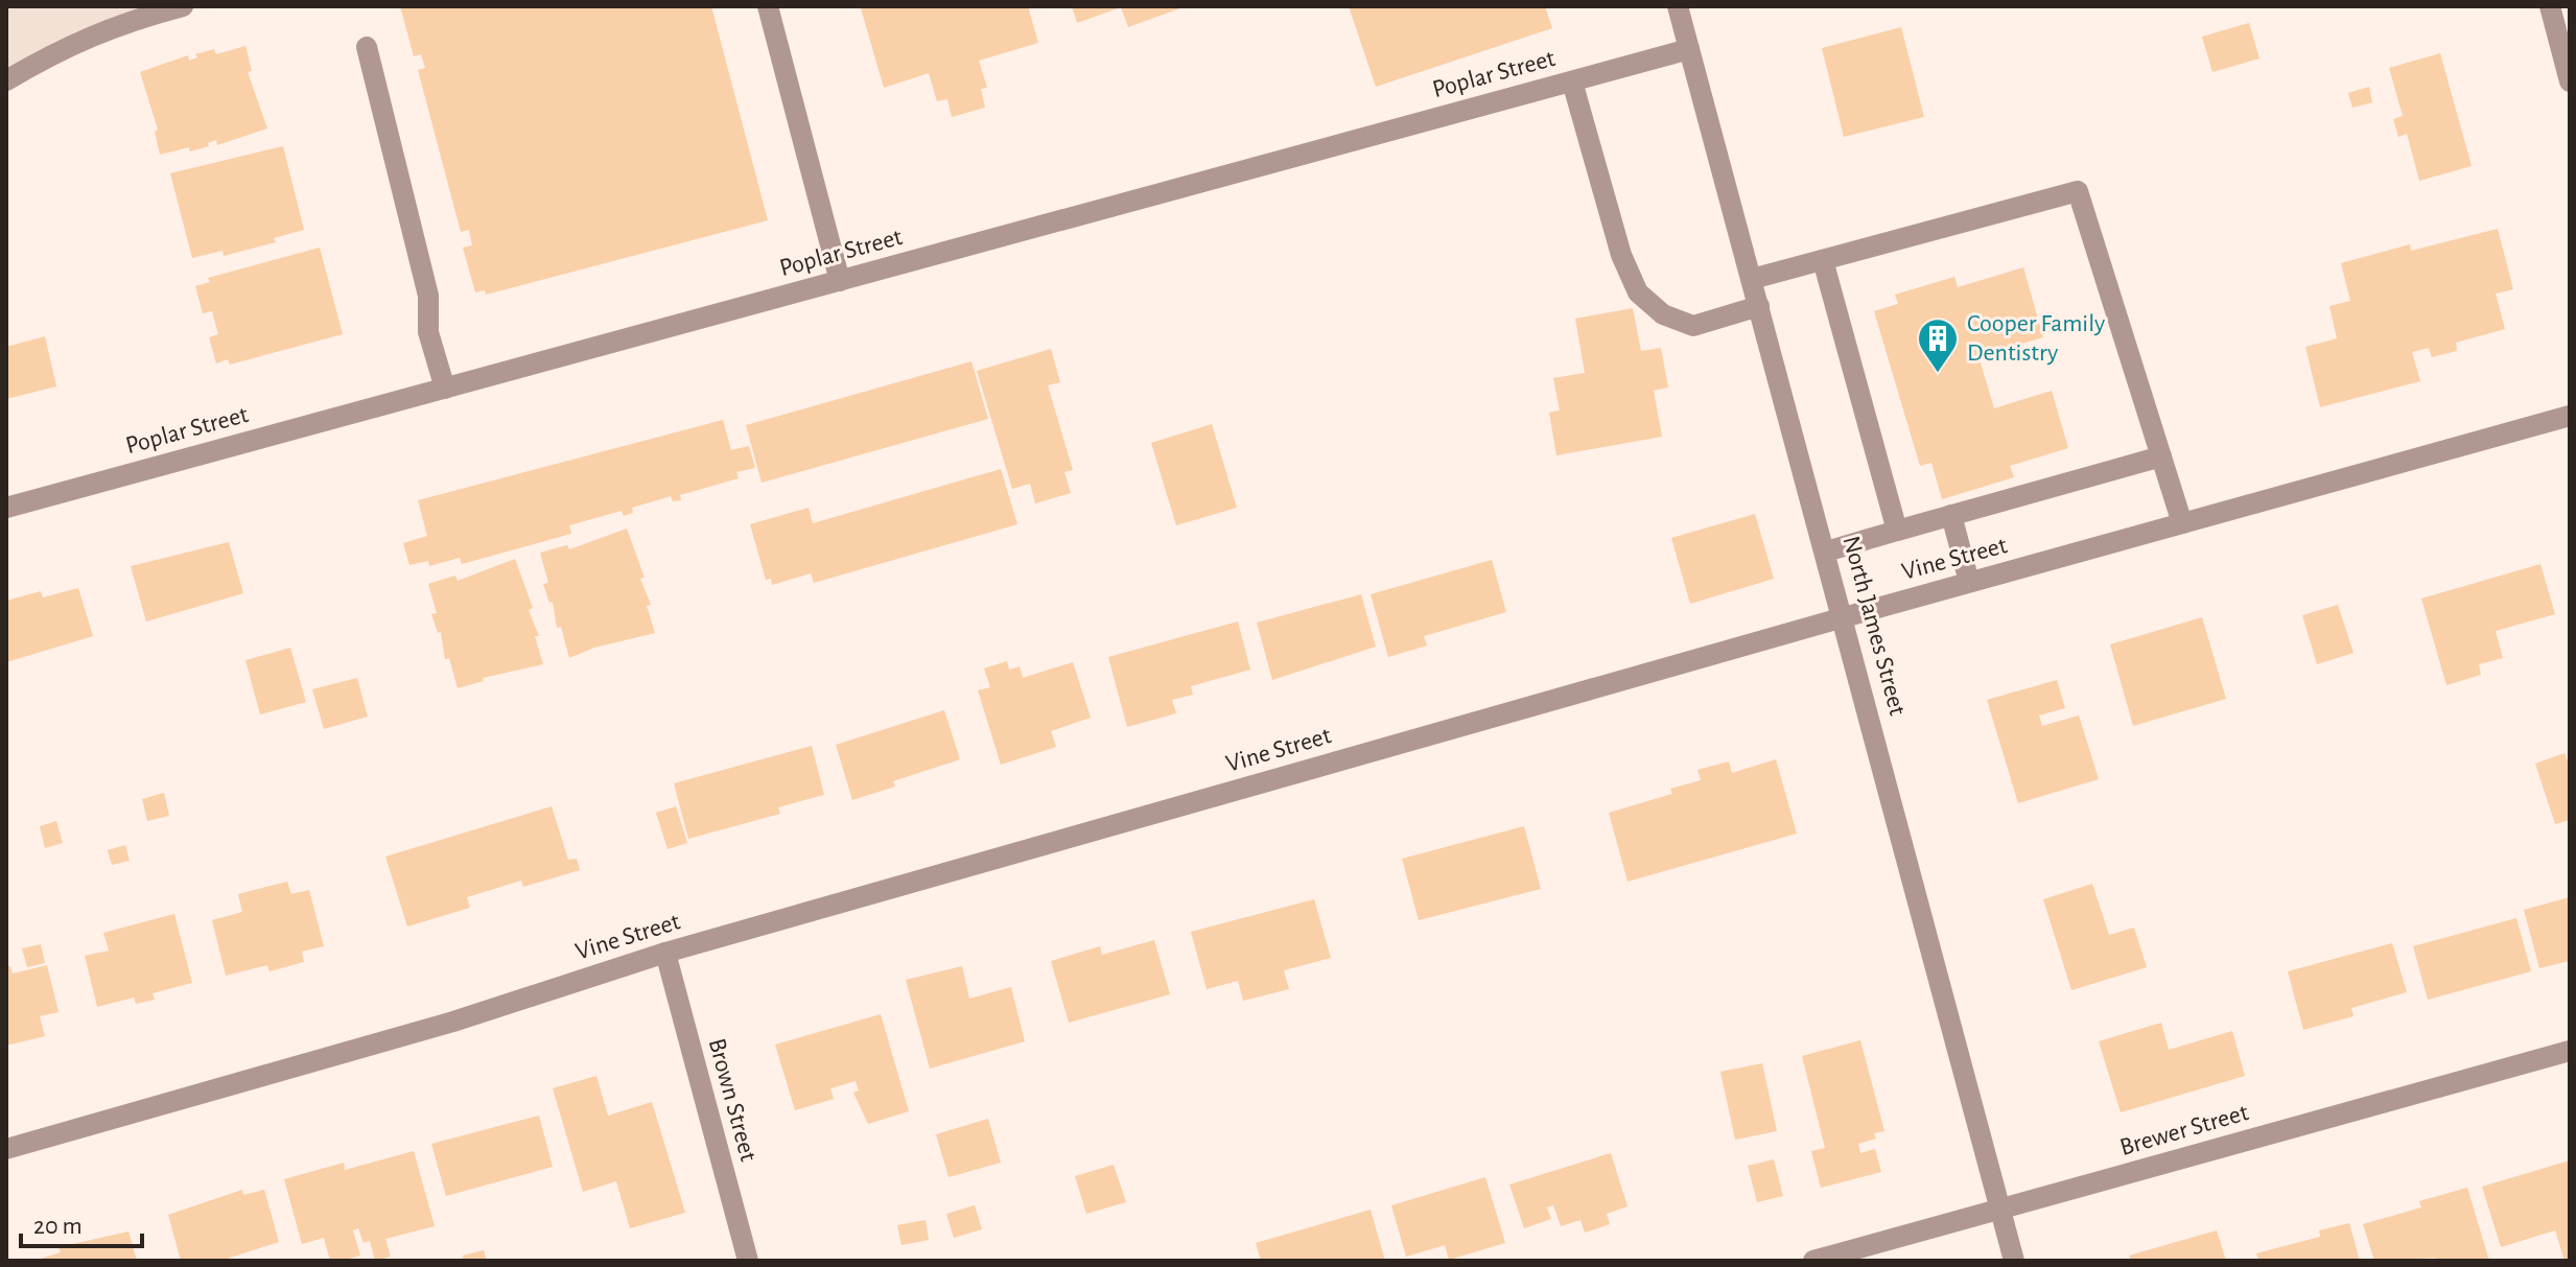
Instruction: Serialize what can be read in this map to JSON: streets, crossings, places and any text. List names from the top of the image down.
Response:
{
  "streets": {
    "street": [
      "Poplar Street",
      "Vine Street",
      "North James Street",
      "Brown Street",
      "Brewer Street"
    ]
  },
  "crossings": [
    ["Poplar Street", "North James Street"],
    ["Vine Street", "North James Street"],
    ["Vine Street", "Brown Street"],
    ["North James Street", "Brewer Street"]
  ],
  "places": {
    "building": ["Cooper Family Dentistry"]
  },
  "scale_bar": "20 m"
}
